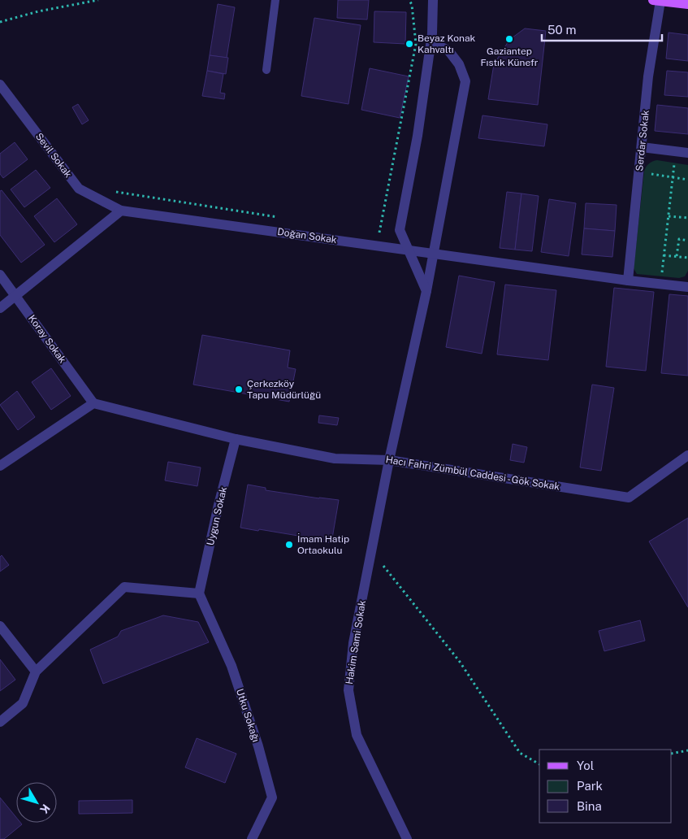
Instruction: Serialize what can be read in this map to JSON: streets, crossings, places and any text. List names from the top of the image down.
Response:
{
  "streets": {
    "street": [
      "Serdar Sokak",
      "Sevil Sokak",
      "Doğan Sokak",
      "Koray Sokak",
      "Hacı Fahri Zümbül Caddesi - Gök Sokak",
      "Uygun Sokak",
      "Hakim Sami Sokak",
      "Utku Sokağı"
    ]
  },
  "crossings": [
    ["Serdar Sokak", "Doğan Sokak"],
    ["Sevil Sokak", "Doğan Sokak"],
    ["Doğan Sokak", "Hakim Sami Sokak"],
    ["Koray Sokak", "Hacı Fahri Zümbül Caddesi - Gök Sokak"],
    ["Hacı Fahri Zümbül Caddesi - Gök Sokak", "Uygun Sokak"],
    ["Hacı Fahri Zümbül Caddesi - Gök Sokak", "Hakim Sami Sokak"],
    ["Uygun Sokak", "Utku Sokağı"]
  ],
  "places": [
    "Gaziantep Fıstık Künefr",
    "Beyaz Konak Kahvaltı",
    "Çerkezköy Tapu Müdürlüğü",
    "İmam Hatip Ortaokulu"
  ],
  "legend": ["Yol", "Park", "Bina"],
  "scale_bar": "50 m",
  "north": "bottom right"
}
